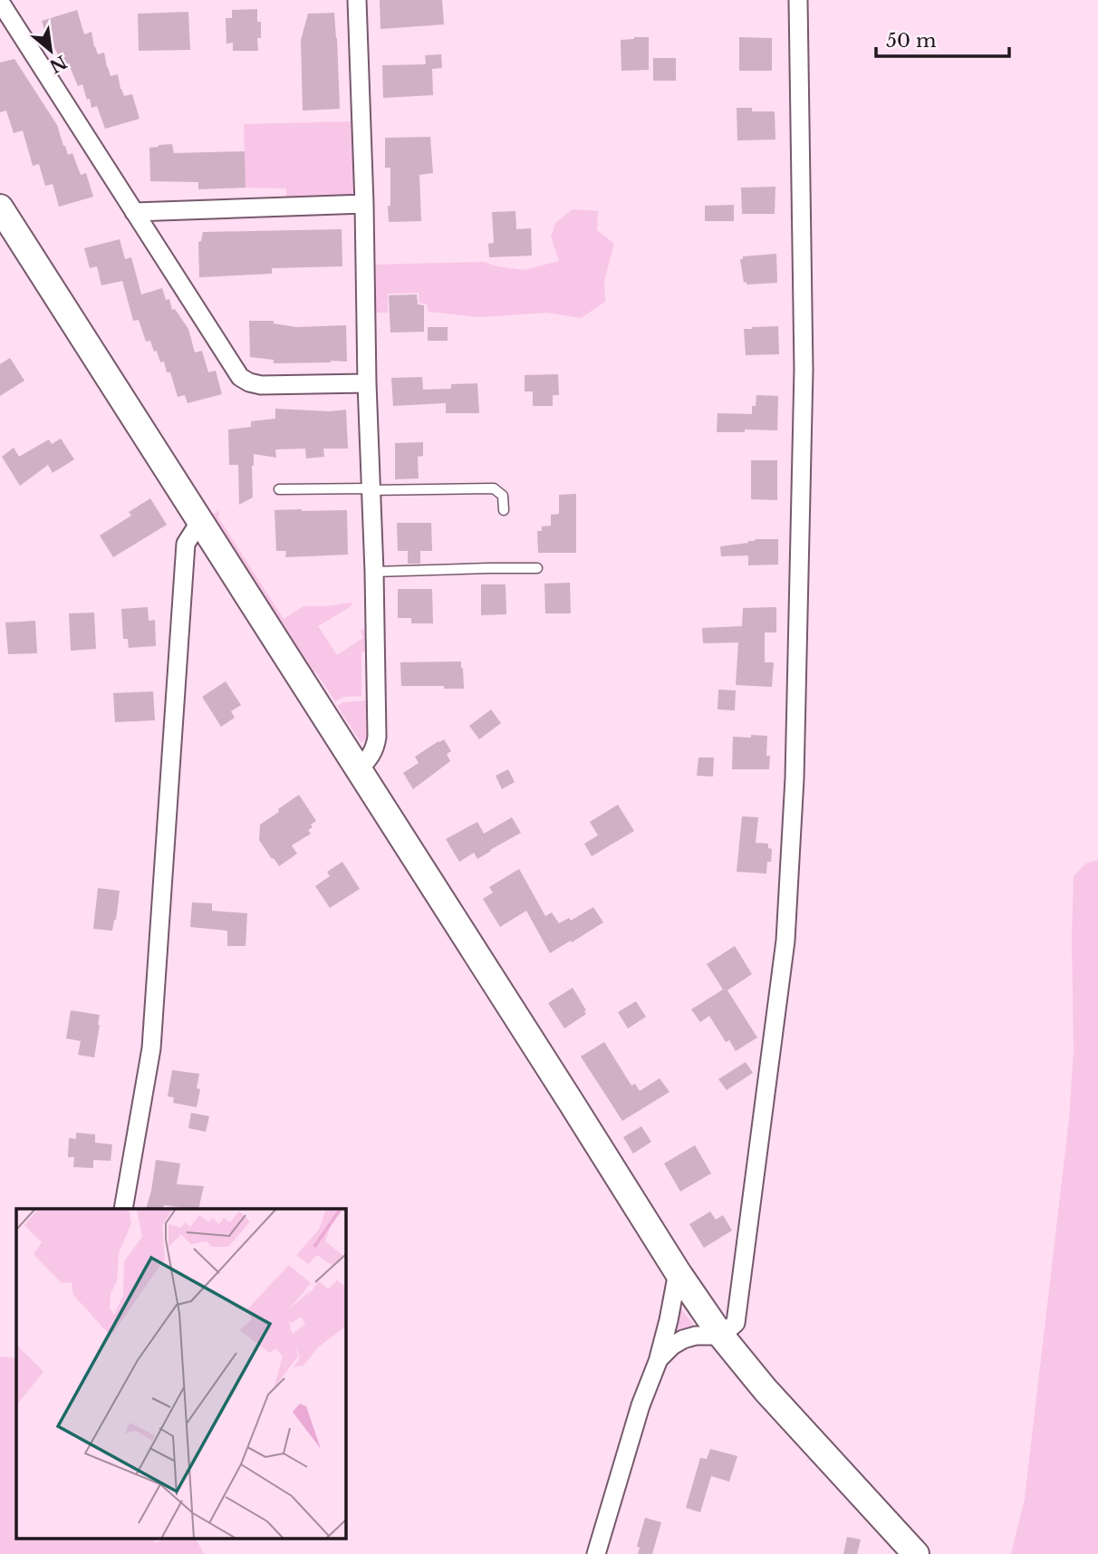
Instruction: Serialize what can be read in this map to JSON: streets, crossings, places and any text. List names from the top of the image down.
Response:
{
  "scale_bar": "50 m",
  "north": "bottom right"
}
